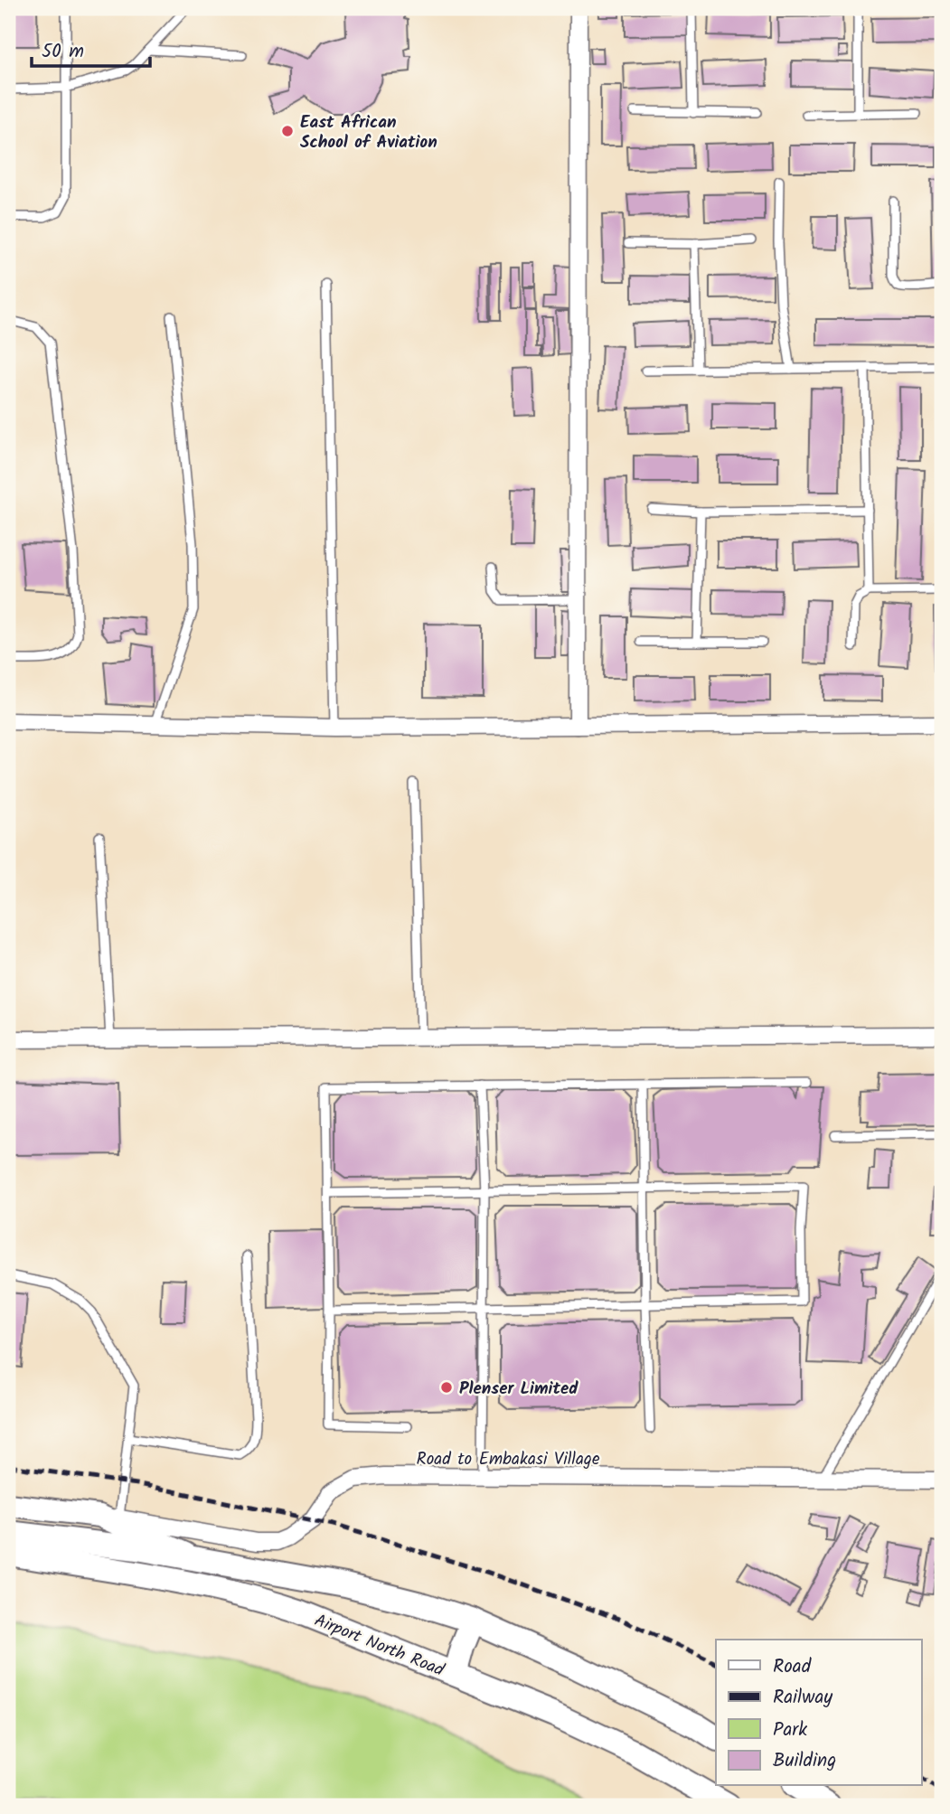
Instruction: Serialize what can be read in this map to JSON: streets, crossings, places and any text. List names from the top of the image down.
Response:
{
  "streets": {
    "main road": ["Airport North Road"],
    "street": ["Road to Embakasi Village"]
  },
  "places": ["East African School of Aviation", "Plenser Limited"],
  "legend": [
    "Road",
    "Railway",
    "Park",
    "Building"
  ],
  "scale_bar": "50 m"
}
